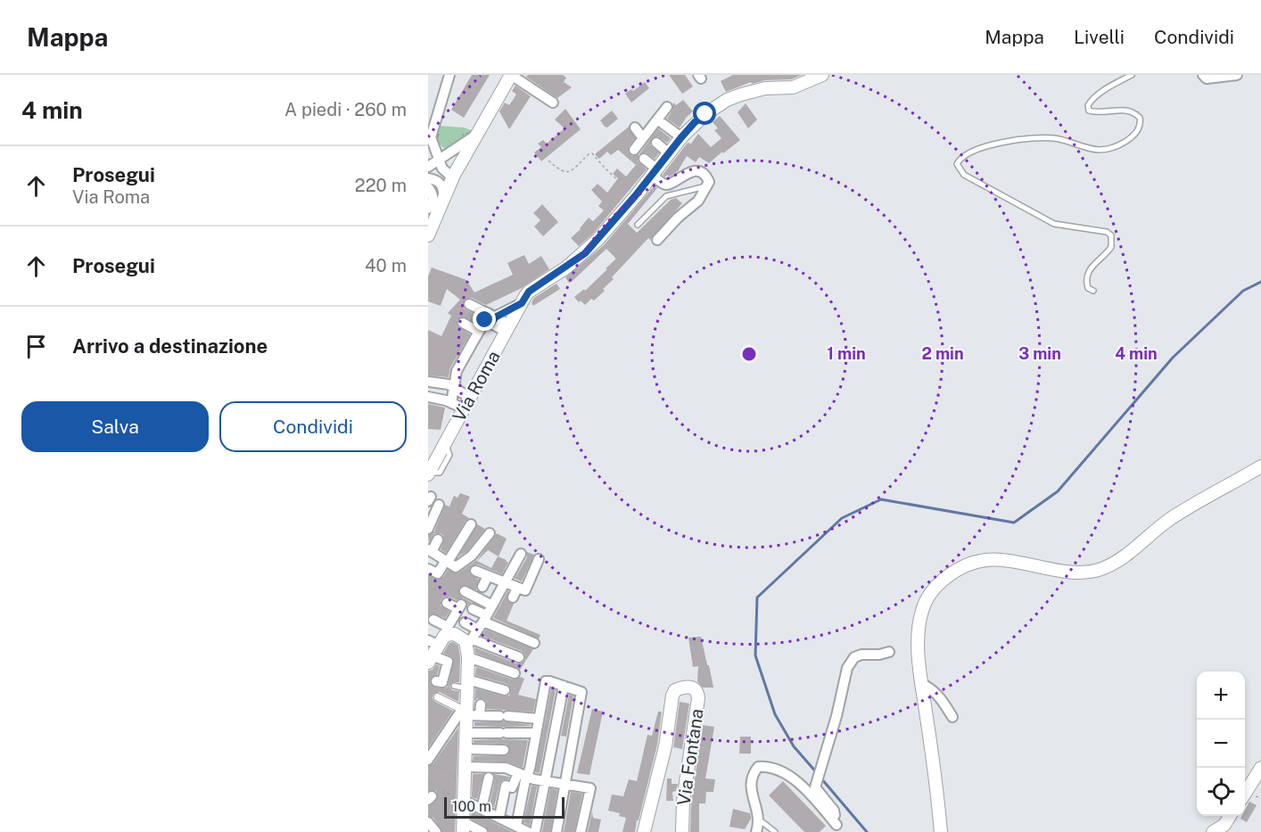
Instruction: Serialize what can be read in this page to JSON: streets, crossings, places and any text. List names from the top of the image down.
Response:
{
  "streets": {
    "street": ["Via Roma", "Via Fontana"]
  },
  "scale_bar": "100 m",
  "page": {
    "header": "Mappa",
    "nav": ["Mappa", "Livelli", "Condividi"],
    "heading": ["4 min", "A piedi · 260 m"],
    "list": [
      ["Prosegui", "Via Roma", "220 m"],
      ["Prosegui", "40 m"],
      "Arrivo a destinazione"
    ],
    "buttons": ["Salva", "Condividi"],
    "map_buttons": ["+", "−"],
    "scale": "100 m"
  },
  "rings": [
    "1 min",
    "2 min",
    "3 min",
    "4 min"
  ]
}
